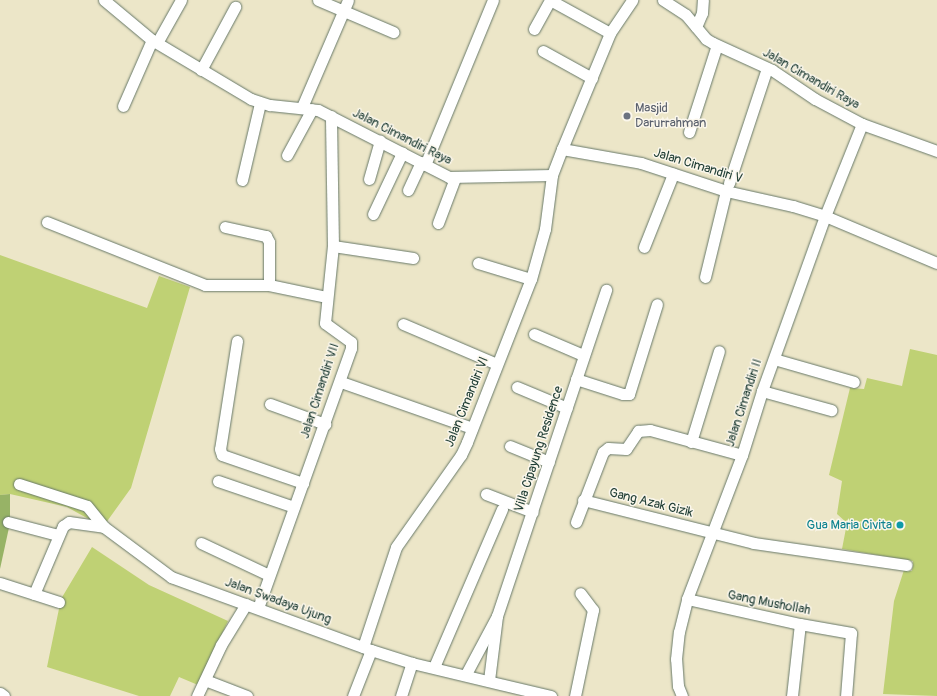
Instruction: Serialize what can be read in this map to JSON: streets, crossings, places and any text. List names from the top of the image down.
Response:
{
  "streets": {
    "street": [
      "Jalan Cimandiri Raya",
      "Jalan Cimandiri V",
      "Jalan Cimandiri VII",
      "Jalan Cimandiri VI",
      "Jalan Cimandiri II",
      "Villa Cipayung Residence",
      "Gang Azak Gizik",
      "Jalan Swadaya Ujung",
      "Gang Mushollah"
    ]
  },
  "crossings": [
    ["Jalan Cimandiri Raya", "Jalan Cimandiri VII"],
    ["Jalan Cimandiri Raya", "Jalan Cimandiri VI"],
    ["Jalan Cimandiri Raya", "Jalan Cimandiri II"],
    ["Jalan Cimandiri V", "Jalan Cimandiri II"],
    ["Jalan Cimandiri VII", "Jalan Swadaya Ujung"],
    ["Jalan Cimandiri VI", "Jalan Swadaya Ujung"],
    ["Jalan Cimandiri II", "Gang Azak Gizik"],
    ["Jalan Cimandiri II", "Gang Mushollah"],
    ["Villa Cipayung Residence", "Jalan Swadaya Ujung"]
  ],
  "places": ["Masjid Darurrahman", "Gua Maria Civita"]
}
